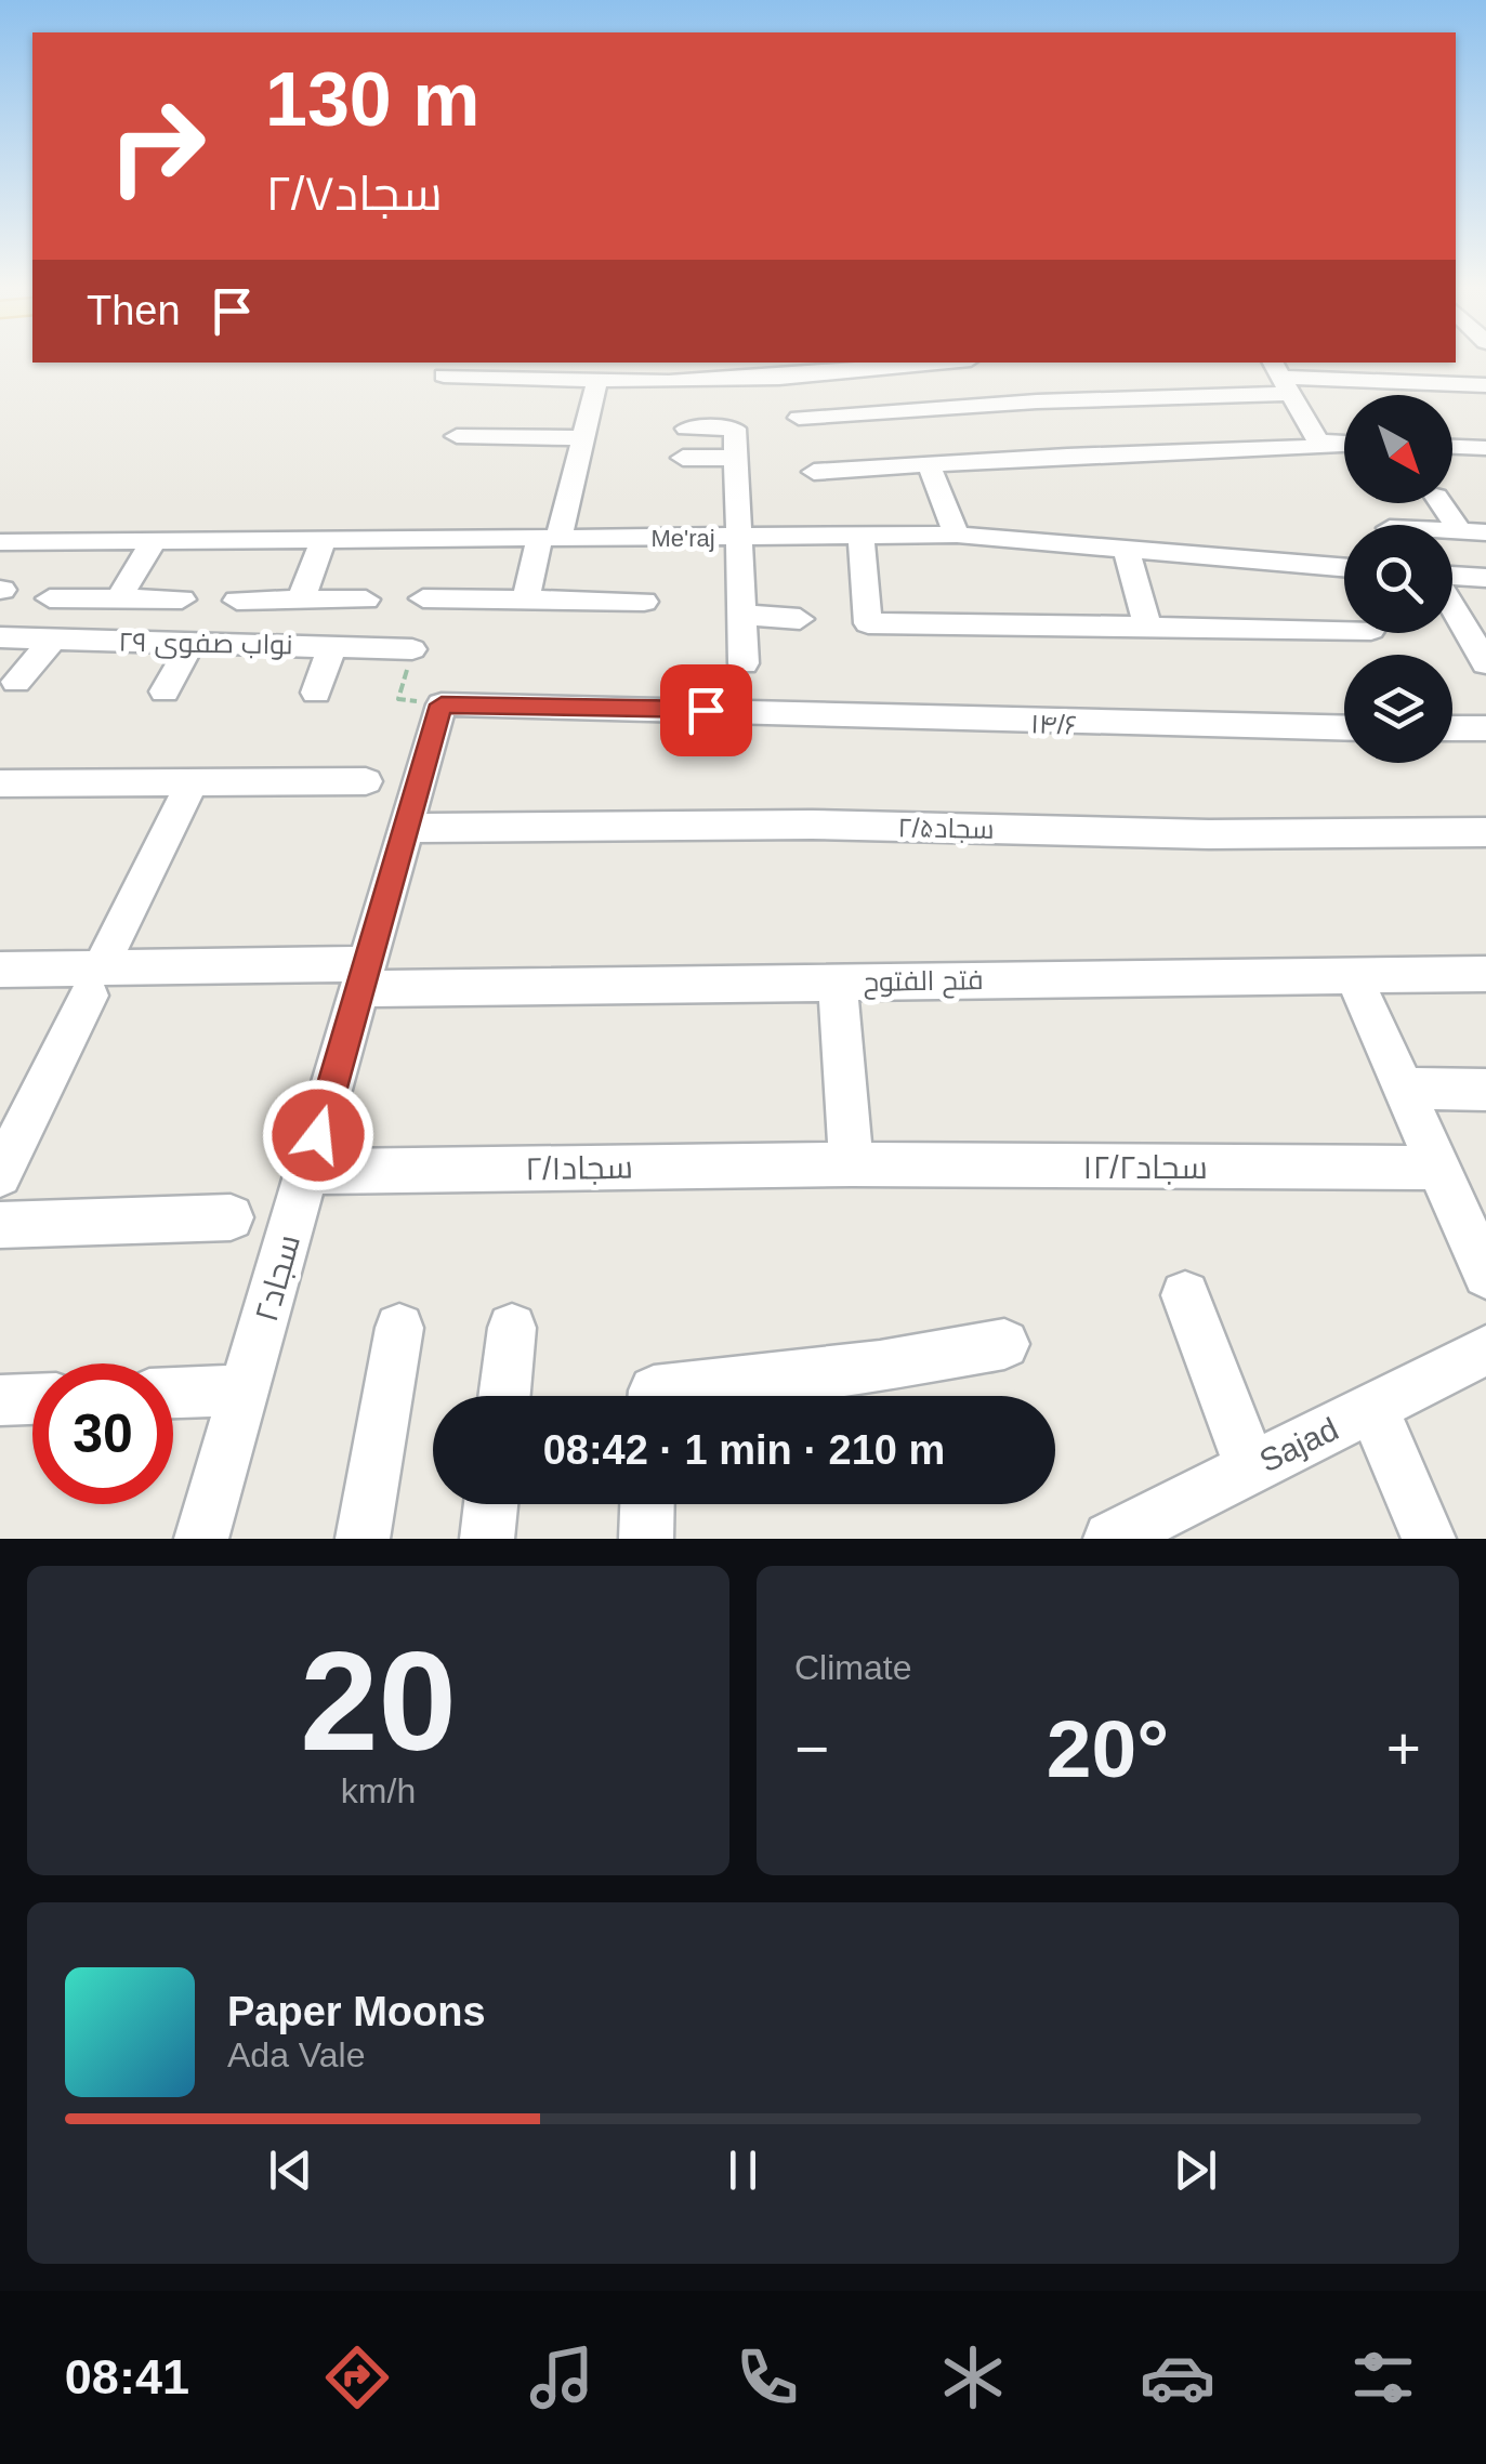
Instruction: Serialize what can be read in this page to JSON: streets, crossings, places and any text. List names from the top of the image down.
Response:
{
  "streets": {
    "street": [
      "Me'raj",
      "نواب صفوی ۲۹",
      "۱۴/۶",
      "۲/۵سجاد",
      "فتح الفتوح",
      "۱۲/۲سجاد",
      "۲/۱سجاد",
      "۲سجاد",
      "Sajad"
    ]
  },
  "crossings": [
    ["۱۴/۶", "۲سجاد"],
    ["۲/۵سجاد", "۲سجاد"],
    ["فتح الفتوح", "۲سجاد"],
    ["۱۲/۲سجاد", "۲/۱سجاد"],
    ["۲/۱سجاد", "۲سجاد"]
  ],
  "north": "bottom right",
  "page": {
    "turn": ["130 m", "سجاد۲/۷"],
    "then": "Then",
    "limit": "30",
    "trip": "08:42 · 1 min · 210 m",
    "tile": [
      ["20", "km/h"],
      "Climate"
    ],
    "heat": ["−", "20°", "+"],
    "song": ["Paper Moons", "Ada Vale"],
    "tabs": "08:41"
  }
}
